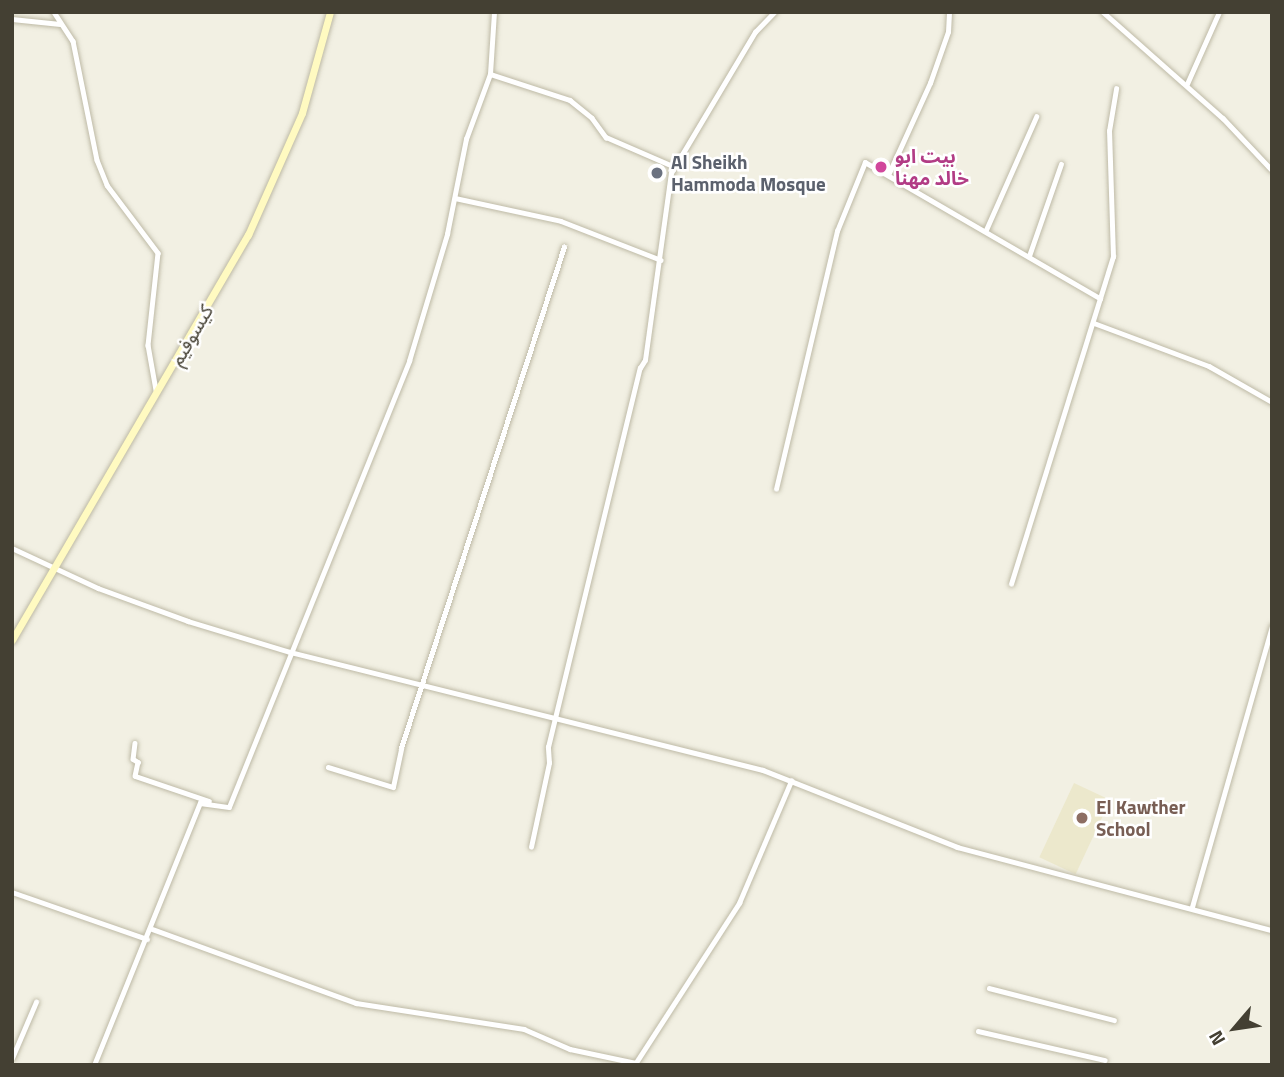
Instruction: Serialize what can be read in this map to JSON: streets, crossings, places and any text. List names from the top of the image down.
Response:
{
  "streets": {
    "street": ["كيسوفيم"]
  },
  "places": ["بيت ابو خالد مهنا", "Al Sheikh Hammoda Mosque", "El Kawther School"],
  "north": "bottom left"
}
